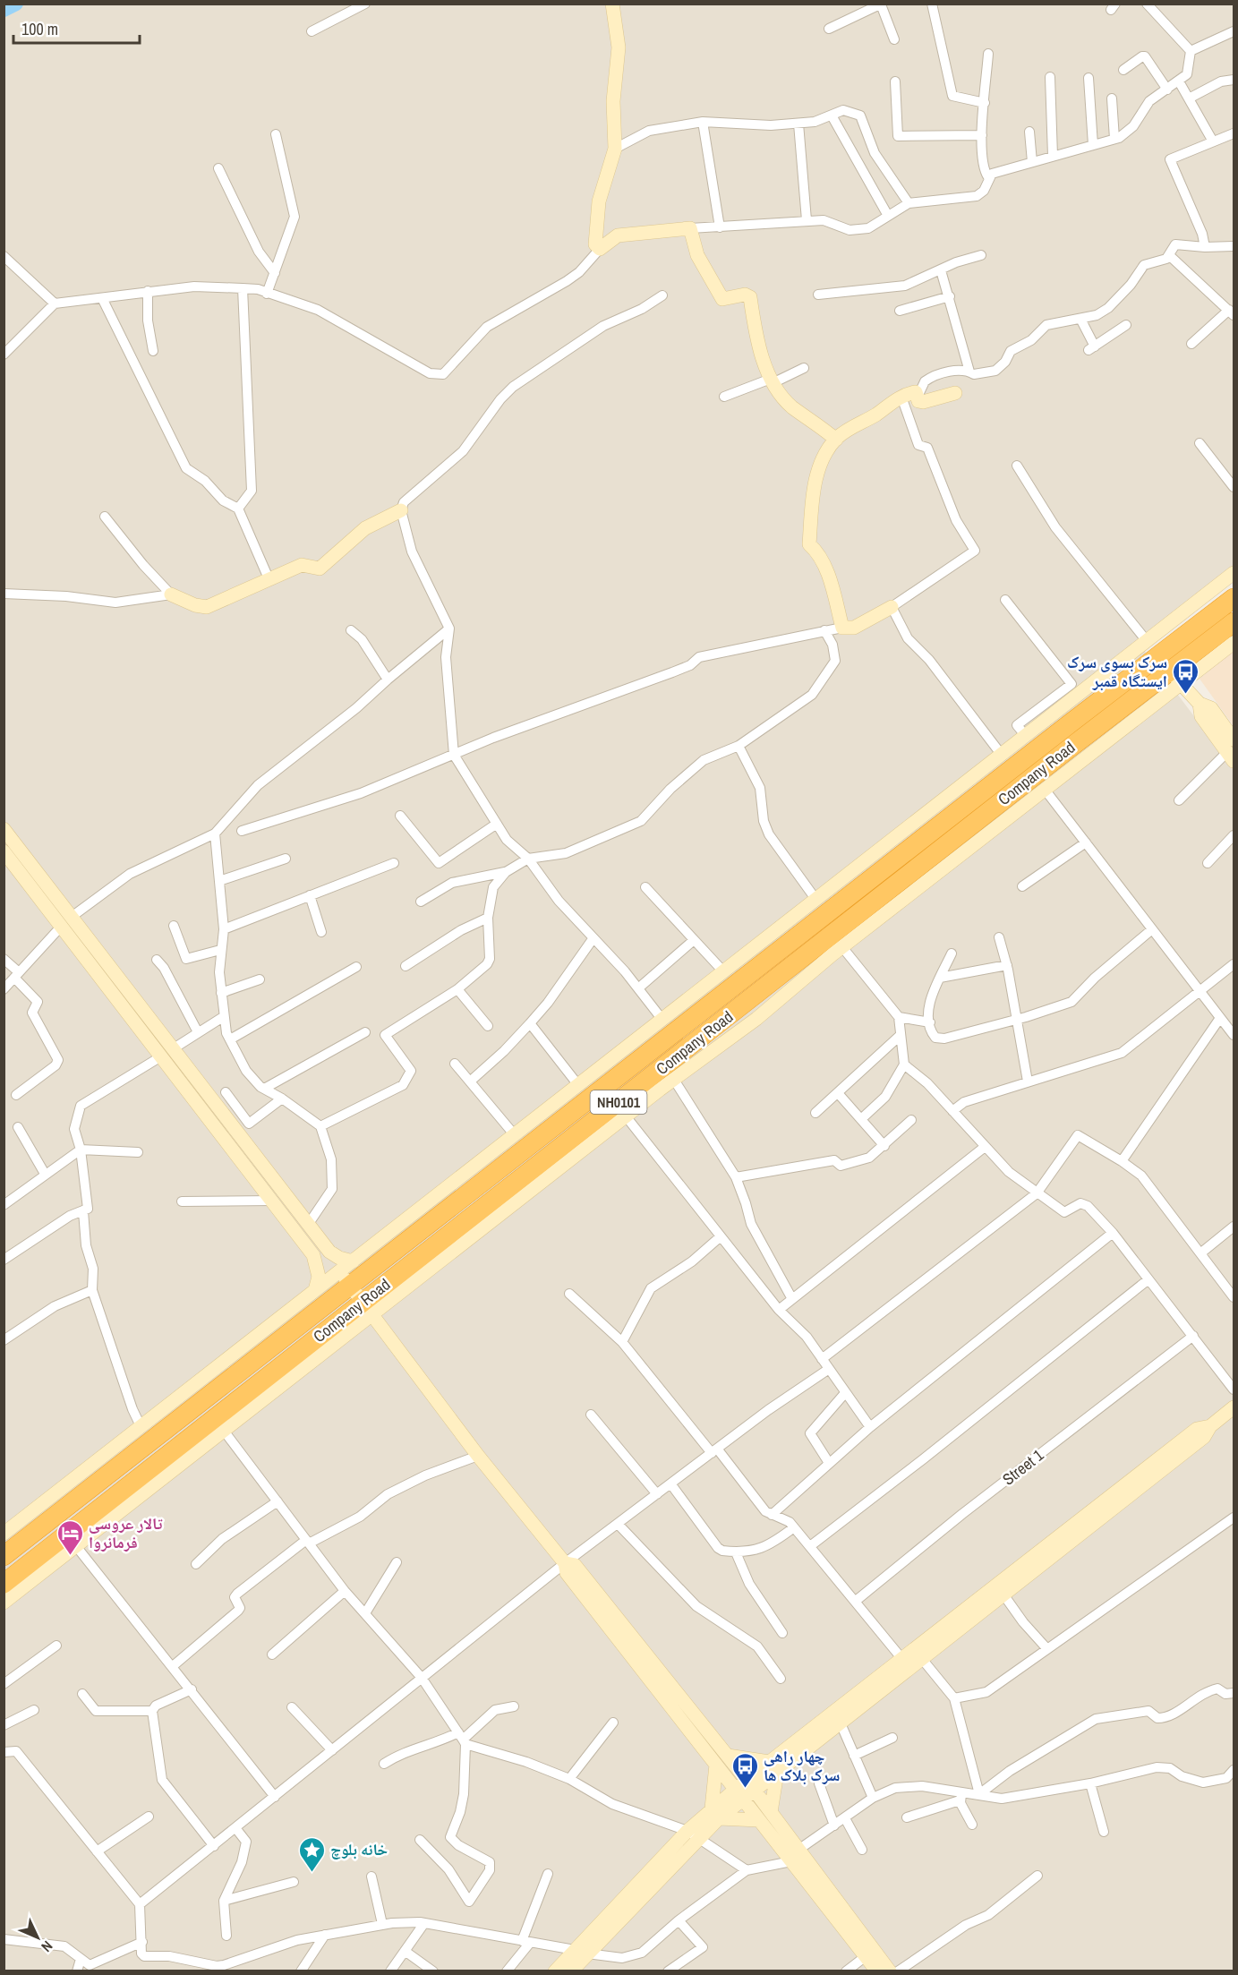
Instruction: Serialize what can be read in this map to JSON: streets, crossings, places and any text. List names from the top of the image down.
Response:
{
  "streets": {
    "highway": ["Company Road", "NH0101"],
    "street": ["Street 1"]
  },
  "places": {
    "bus stop": ["سرک بسوی سرک ایستگاه قمبر", "چهار راهی سرک بلاک ها"],
    "hotel": ["تالار عروسی فرمانروا"],
    "place": ["خانه بلوچ"]
  },
  "scale_bar": "100 m",
  "north": "bottom right"
}
